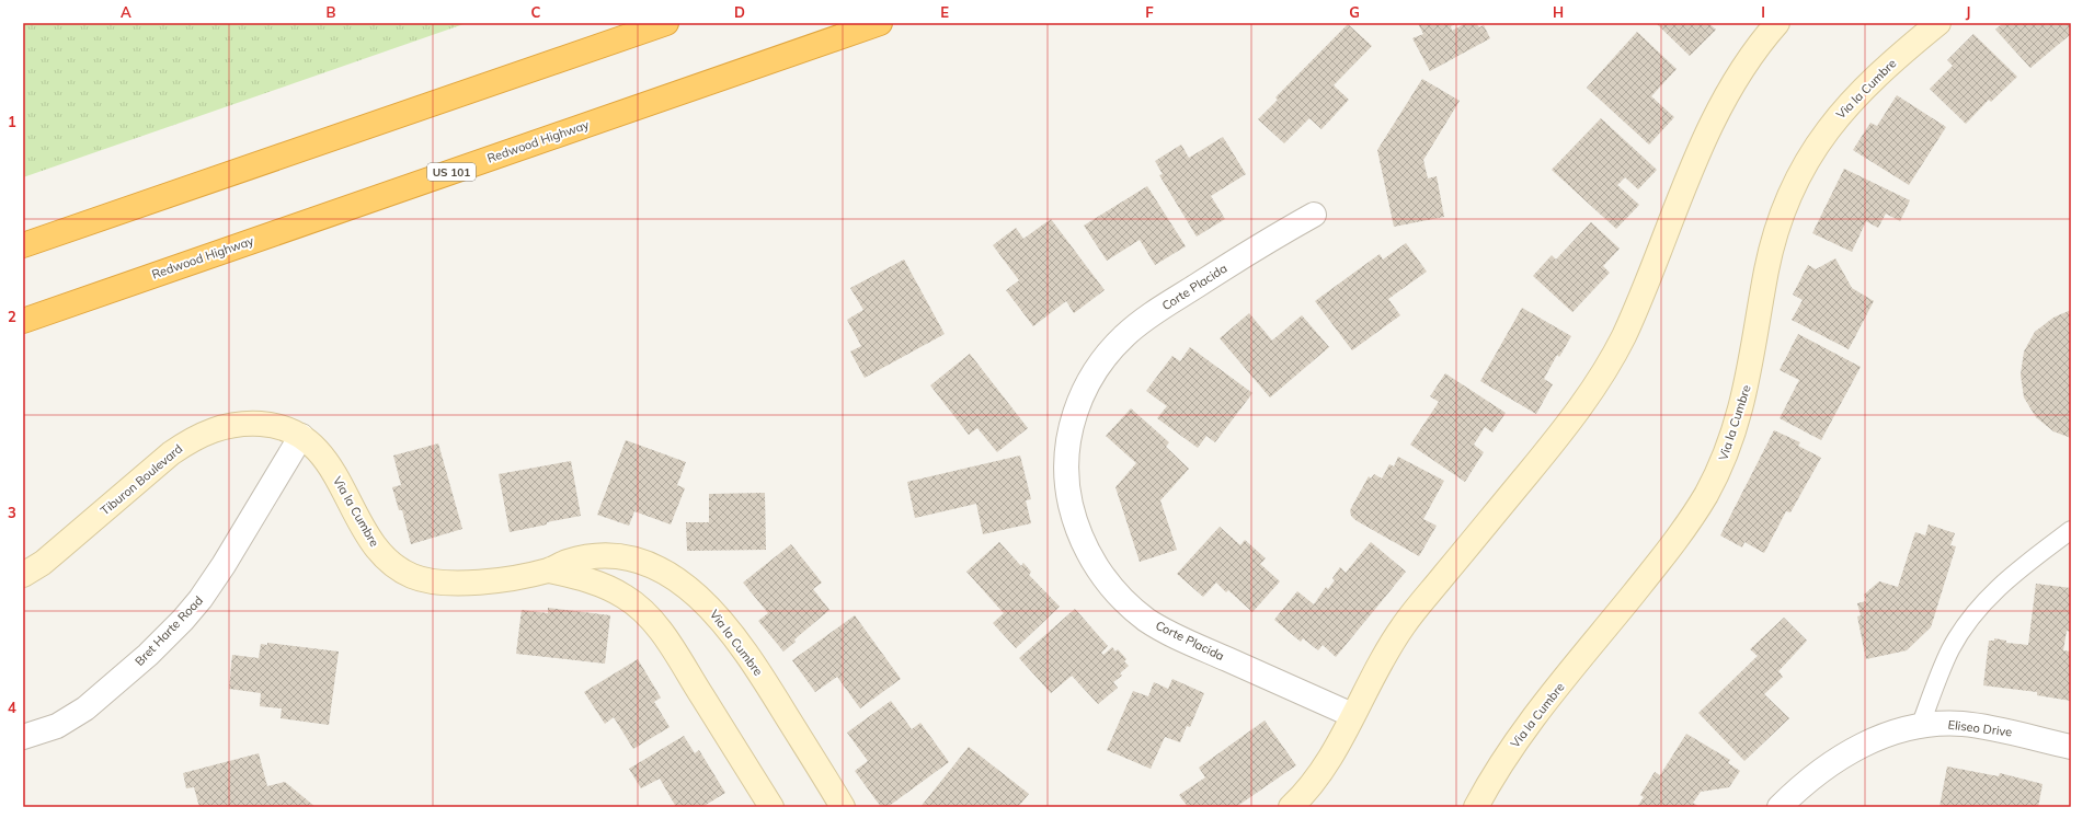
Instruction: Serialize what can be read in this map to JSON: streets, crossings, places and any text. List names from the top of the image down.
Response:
{
  "streets": {
    "highway": ["Redwood Highway", "US 101"],
    "street": [
      "Via la Cumbre",
      "Corte Placida",
      "Tiburon Boulevard",
      "Bret Harte Road",
      "Eliseo Drive"
    ]
  },
  "crossings": [
    ["Via la Cumbre", "Tiburon Boulevard"],
    ["Via la Cumbre", "Bret Harte Road"],
    ["Tiburon Boulevard", "Bret Harte Road"]
  ],
  "grid": {
    "columns": [
      "A",
      "B",
      "C",
      "D",
      "E",
      "F",
      "G",
      "H",
      "I",
      "J"
    ],
    "rows": [
      "1",
      "2",
      "3",
      "4"
    ]
  }
}
